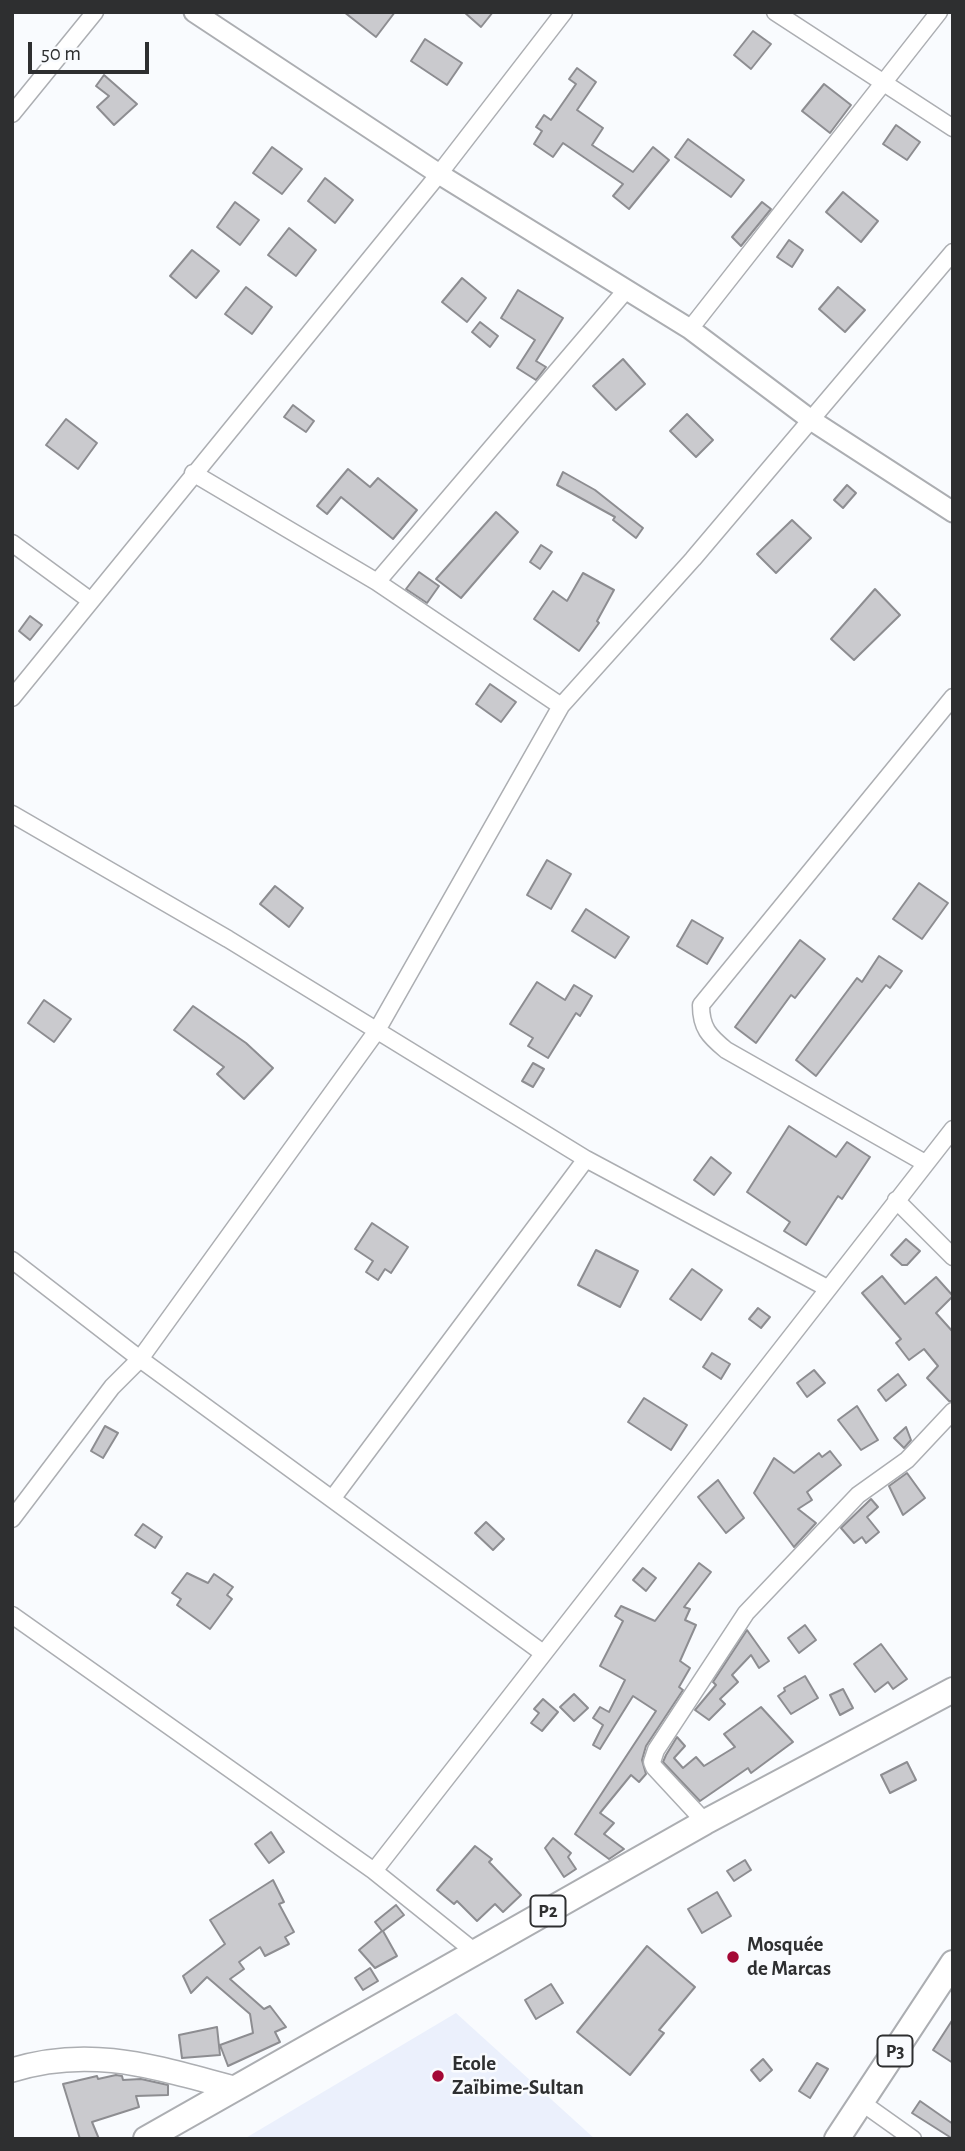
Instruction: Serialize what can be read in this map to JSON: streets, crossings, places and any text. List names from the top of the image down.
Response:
{
  "streets": {
    "main road": ["P2", "P3"]
  },
  "places": ["Mosquée de Marcas", "Ecole Zaïbime-Sultan"],
  "scale_bar": "50 m"
}
